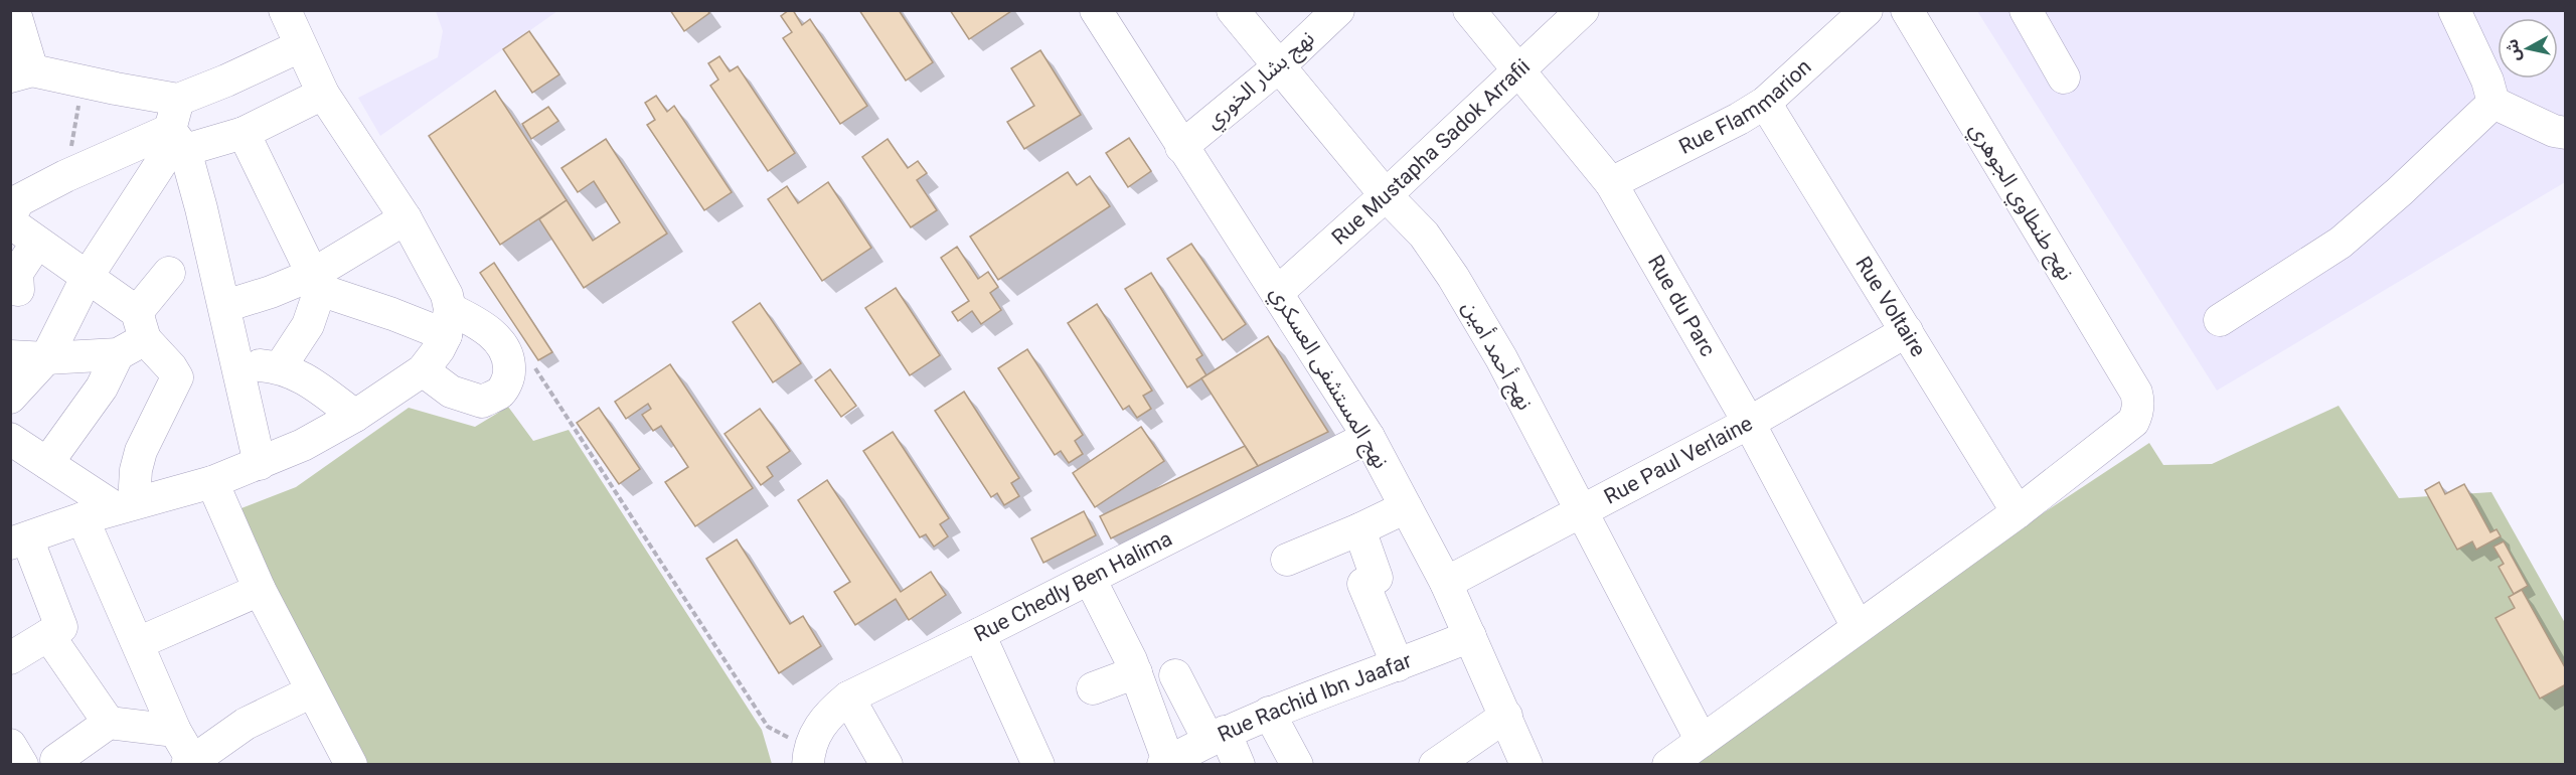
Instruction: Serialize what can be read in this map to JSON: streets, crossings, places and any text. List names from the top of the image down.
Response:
{
  "streets": {
    "street": [
      "نهج بشار الخوري",
      "Rue Flammarion",
      "Rue Mustapha Sadok Arrafii",
      "نهج طنطاوي الجوهري",
      "Rue du Parc",
      "Rue Voltaire",
      "نهج أحمد أمين",
      "نهج المستشفى العسكري",
      "Rue Paul Verlaine",
      "Rue Chedly Ben Halima",
      "Rue Rachid Ibn Jaafar"
    ]
  },
  "crossings": [
    ["نهج بشار الخوري", "نهج أحمد أمين"],
    ["نهج بشار الخوري", "نهج المستشفى العسكري"],
    ["Rue Flammarion", "Rue du Parc"],
    ["Rue Flammarion", "Rue Voltaire"],
    ["Rue Mustapha Sadok Arrafii", "Rue du Parc"],
    ["Rue Mustapha Sadok Arrafii", "نهج أحمد أمين"],
    ["Rue Mustapha Sadok Arrafii", "نهج المستشفى العسكري"],
    ["نهج طنطاوي الجوهري", "Rue Voltaire"],
    ["Rue du Parc", "Rue Paul Verlaine"],
    ["Rue Voltaire", "Rue Paul Verlaine"],
    ["نهج أحمد أمين", "Rue Paul Verlaine"],
    ["نهج المستشفى العسكري", "Rue Paul Verlaine"],
    ["نهج المستشفى العسكري", "Rue Chedly Ben Halima"],
    ["نهج المستشفى العسكري", "Rue Rachid Ibn Jaafar"]
  ],
  "north": "left"
}
